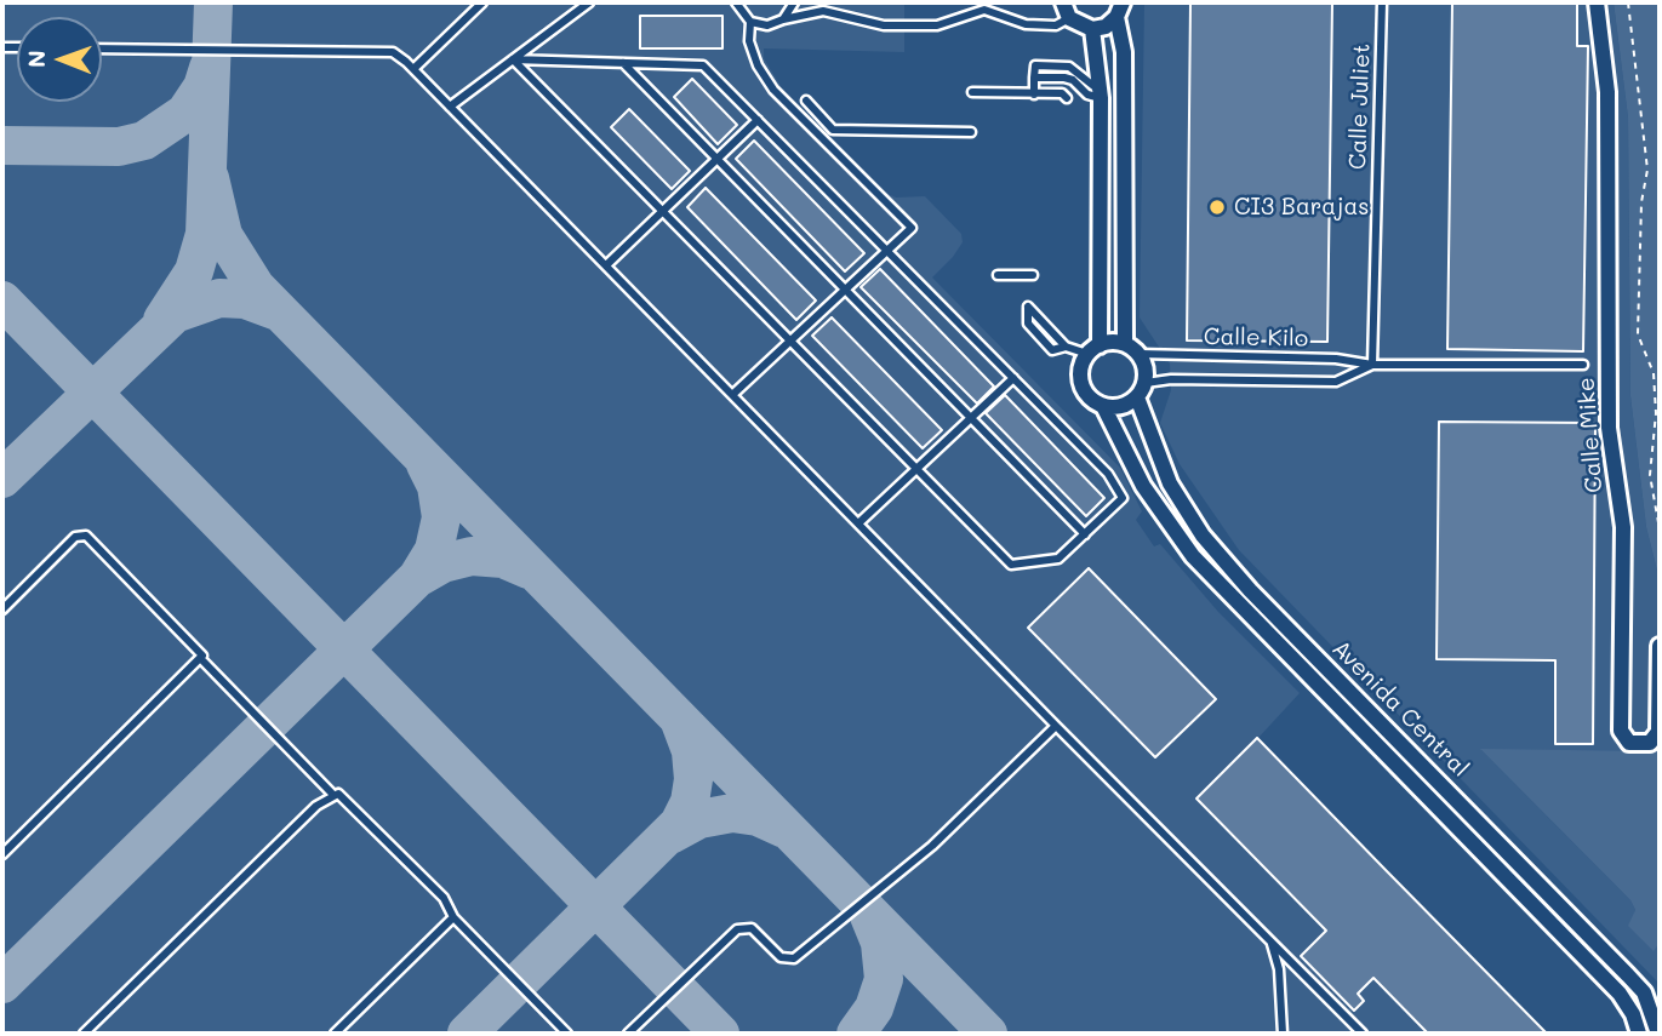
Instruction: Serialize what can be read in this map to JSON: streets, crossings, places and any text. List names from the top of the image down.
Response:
{
  "streets": {
    "street": ["Calle Mike", "Avenida Central"],
    "lane": ["Calle Juliet", "Calle Kilo"]
  },
  "crossings": [
    ["Calle Juliet", "Calle Kilo"],
    ["Calle Kilo", "Avenida Central"]
  ],
  "places": ["CI3 Barajas"],
  "north": "left"
}
